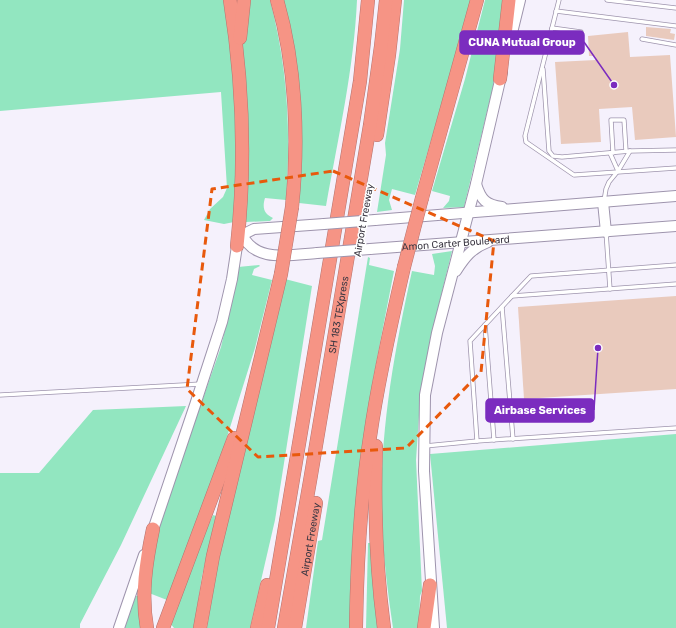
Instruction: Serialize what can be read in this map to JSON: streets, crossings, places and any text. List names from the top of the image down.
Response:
{
  "streets": {
    "highway": ["Airport Freeway", "SH 183 TEXpress"],
    "main road": ["Amon Carter Boulevard"]
  },
  "places": ["CUNA Mutual Group", "Airbase Services"]
}
